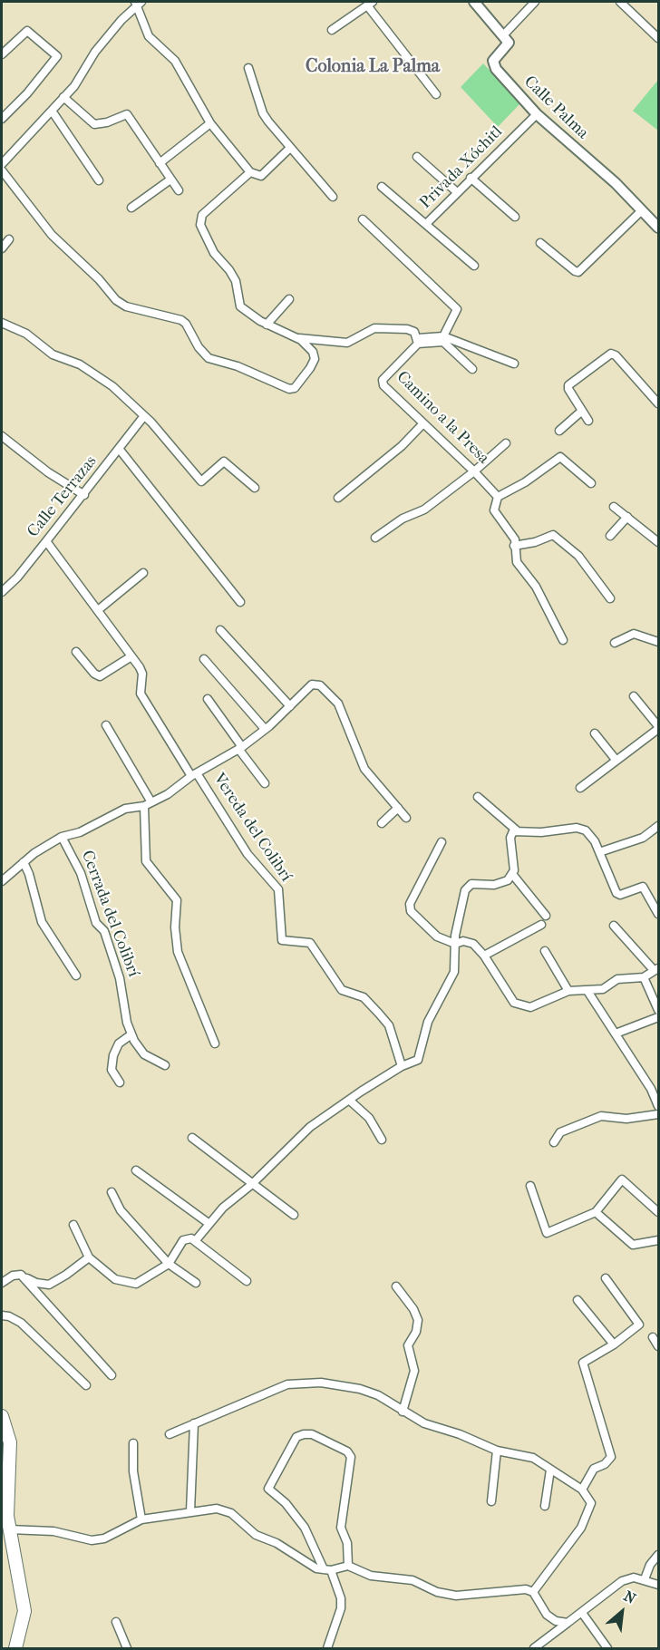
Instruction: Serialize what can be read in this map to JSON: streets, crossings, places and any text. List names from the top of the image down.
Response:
{
  "streets": {
    "street": [
      "Calle Palma",
      "Privada Xóchitl",
      "Camino a la Presa",
      "Calle Terrazas",
      "Vereda del Colibrí",
      "Cerrada del Colibrí"
    ]
  },
  "crossings": [
    ["Calle Palma", "Privada Xóchitl"],
    ["Vereda del Colibrí", "Cerrada del Colibrí"]
  ],
  "districts": ["Colonia La Palma"],
  "north": "top right"
}
